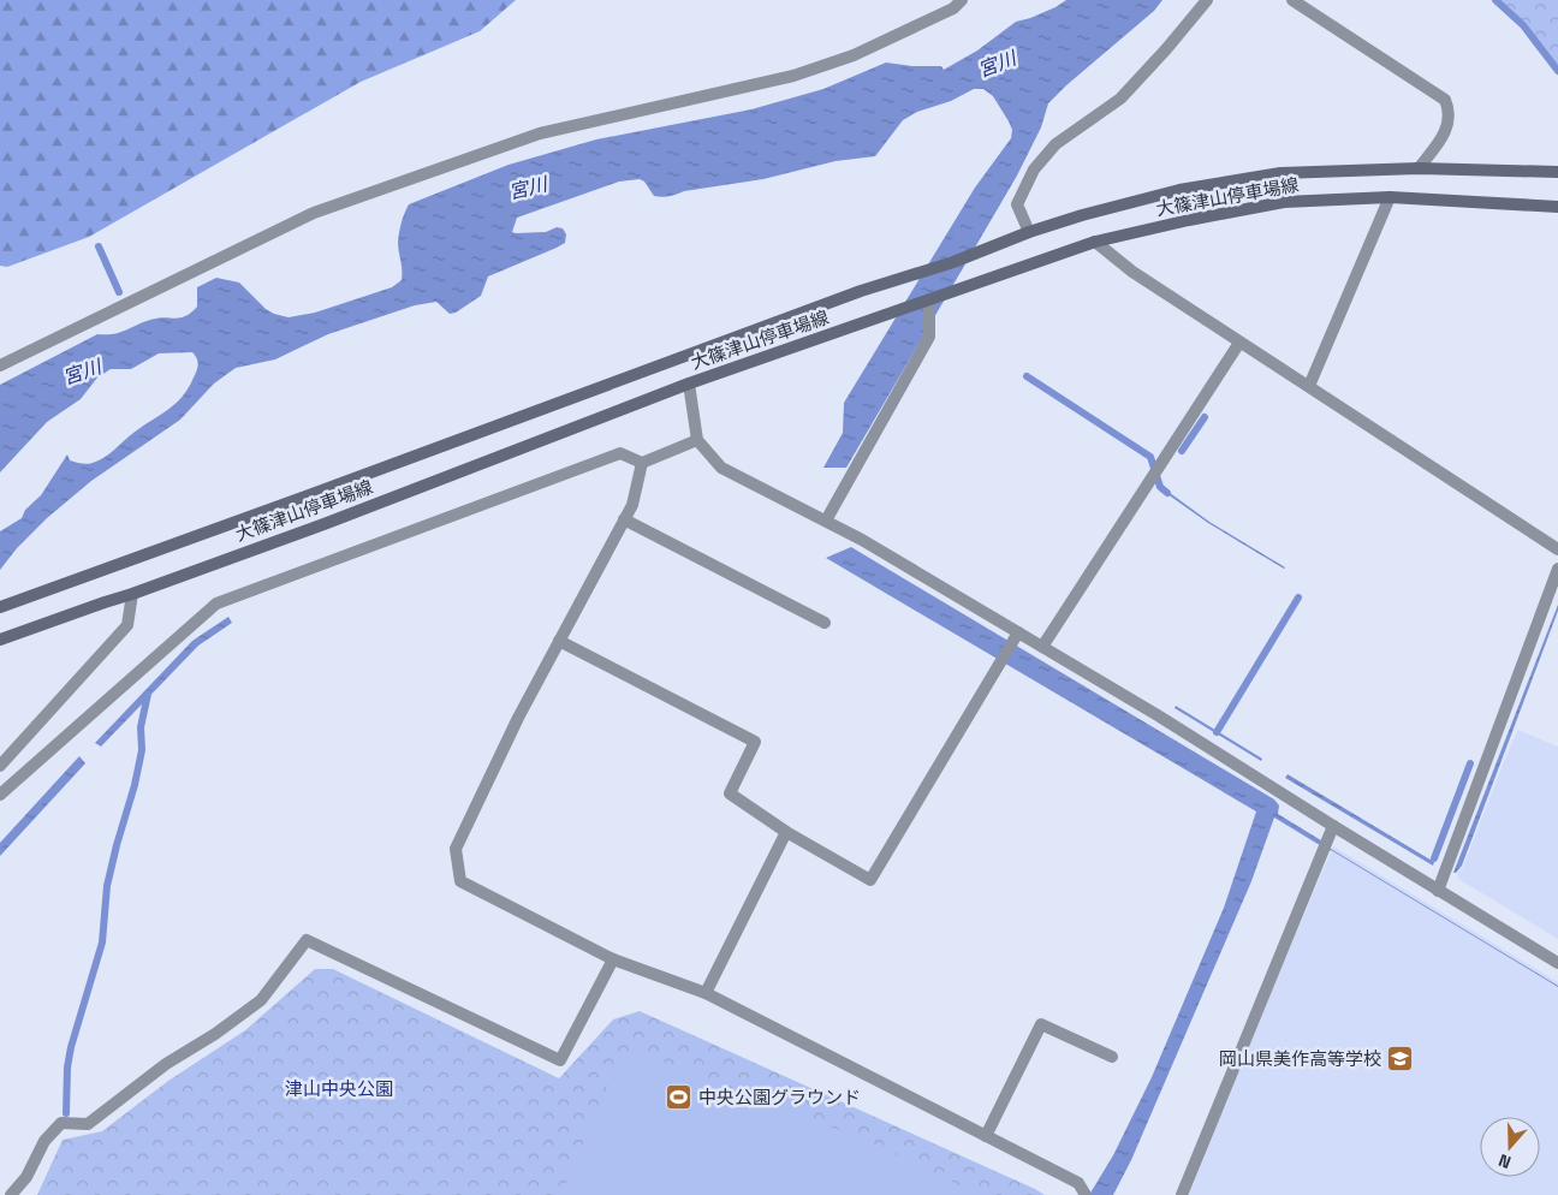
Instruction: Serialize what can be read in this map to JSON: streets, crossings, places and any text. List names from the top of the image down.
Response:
{
  "streets": {
    "main road": ["大篠津山停車場線"]
  },
  "water": ["宮川"],
  "parks": ["津山中央公園"],
  "places": {
    "school or university": ["岡山県美作高等学校"],
    "sports": ["中央公園グラウンド"]
  },
  "north": "bottom"
}
